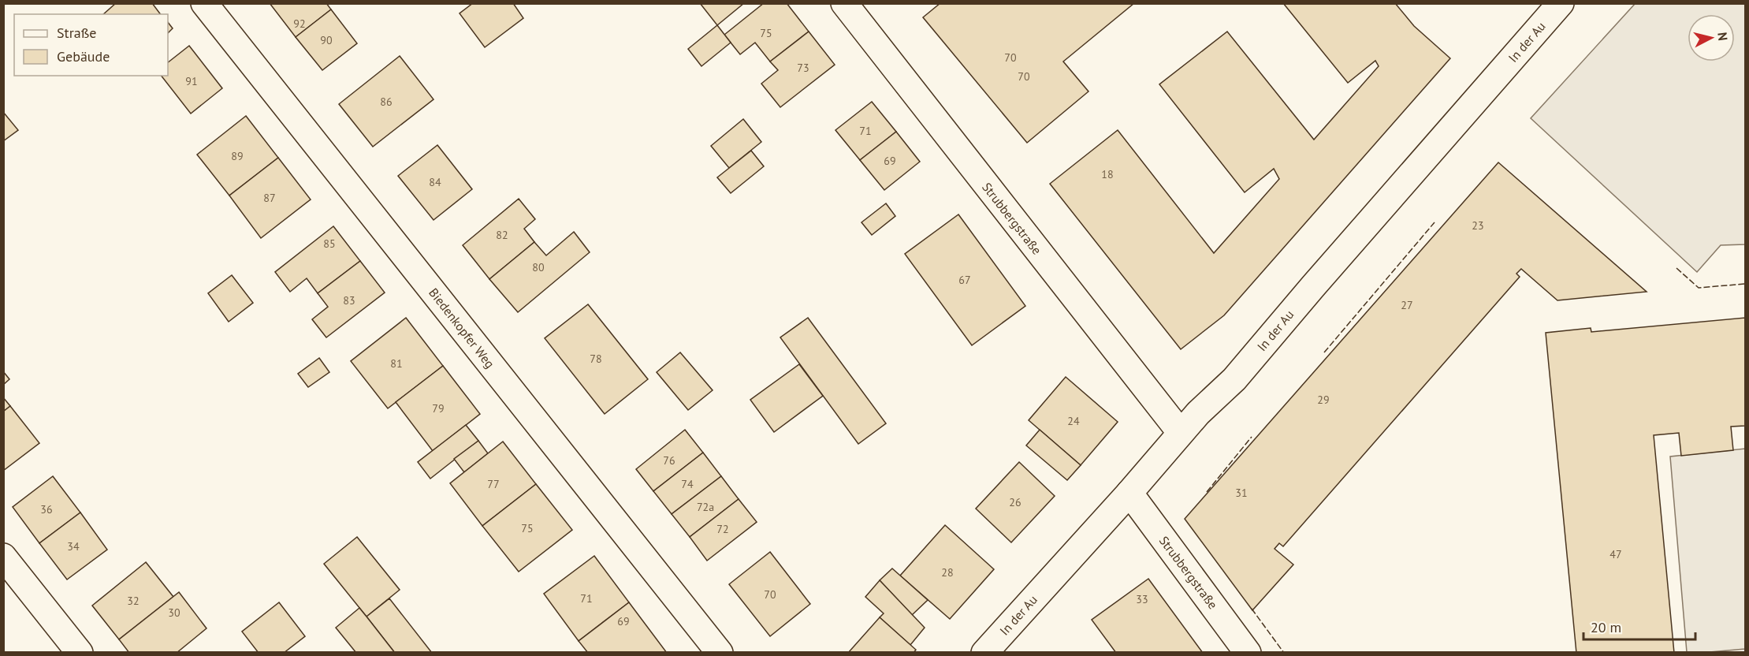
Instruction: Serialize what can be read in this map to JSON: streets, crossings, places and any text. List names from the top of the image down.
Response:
{
  "streets": {
    "street": ["In der Au", "Strubbergstraße", "Biedenkopfer Weg"]
  },
  "crossings": [
    ["In der Au", "Strubbergstraße"]
  ],
  "house_numbers": [
    "92",
    "75",
    "90",
    "70",
    "73",
    "70",
    "91",
    "86",
    "71",
    "89",
    "69",
    "18",
    "84",
    "87",
    "23",
    "82",
    "85",
    "80",
    "67",
    "83",
    "27",
    "78",
    "81",
    "29",
    "79",
    "24",
    "76",
    "77",
    "74",
    "31",
    "26",
    "72a",
    "36",
    "75",
    "72",
    "34",
    "47",
    "28",
    "70",
    "71",
    "33",
    "32",
    "30",
    "69"
  ],
  "legend": ["Straße", "Gebäude"],
  "scale_bar": "20 m",
  "north": "right"
}
